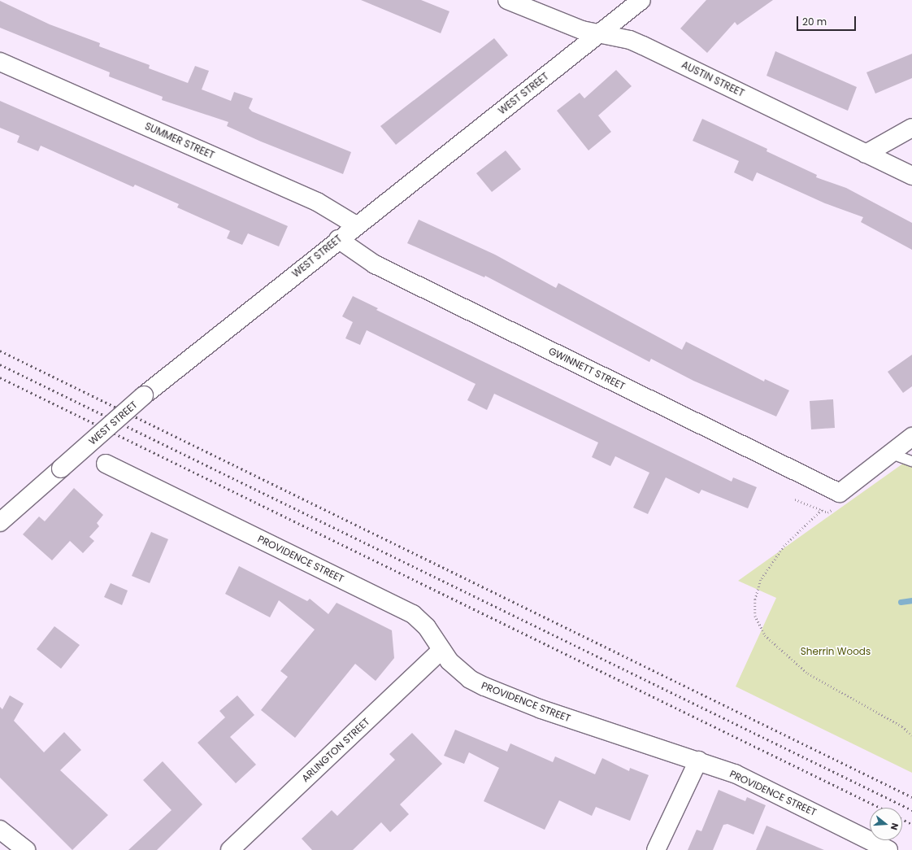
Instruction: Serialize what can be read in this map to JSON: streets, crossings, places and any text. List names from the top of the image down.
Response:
{
  "streets": {
    "street": [
      "AUSTIN STREET",
      "WEST STREET",
      "SUMMER STREET",
      "GWINNETT STREET",
      "PROVIDENCE STREET",
      "ARLINGTON STREET"
    ]
  },
  "crossings": [
    ["AUSTIN STREET", "WEST STREET"],
    ["WEST STREET", "SUMMER STREET"],
    ["WEST STREET", "GWINNETT STREET"],
    ["PROVIDENCE STREET", "ARLINGTON STREET"]
  ],
  "parks": ["Sherrin Woods"],
  "scale_bar": "20 m",
  "north": "right"
}
